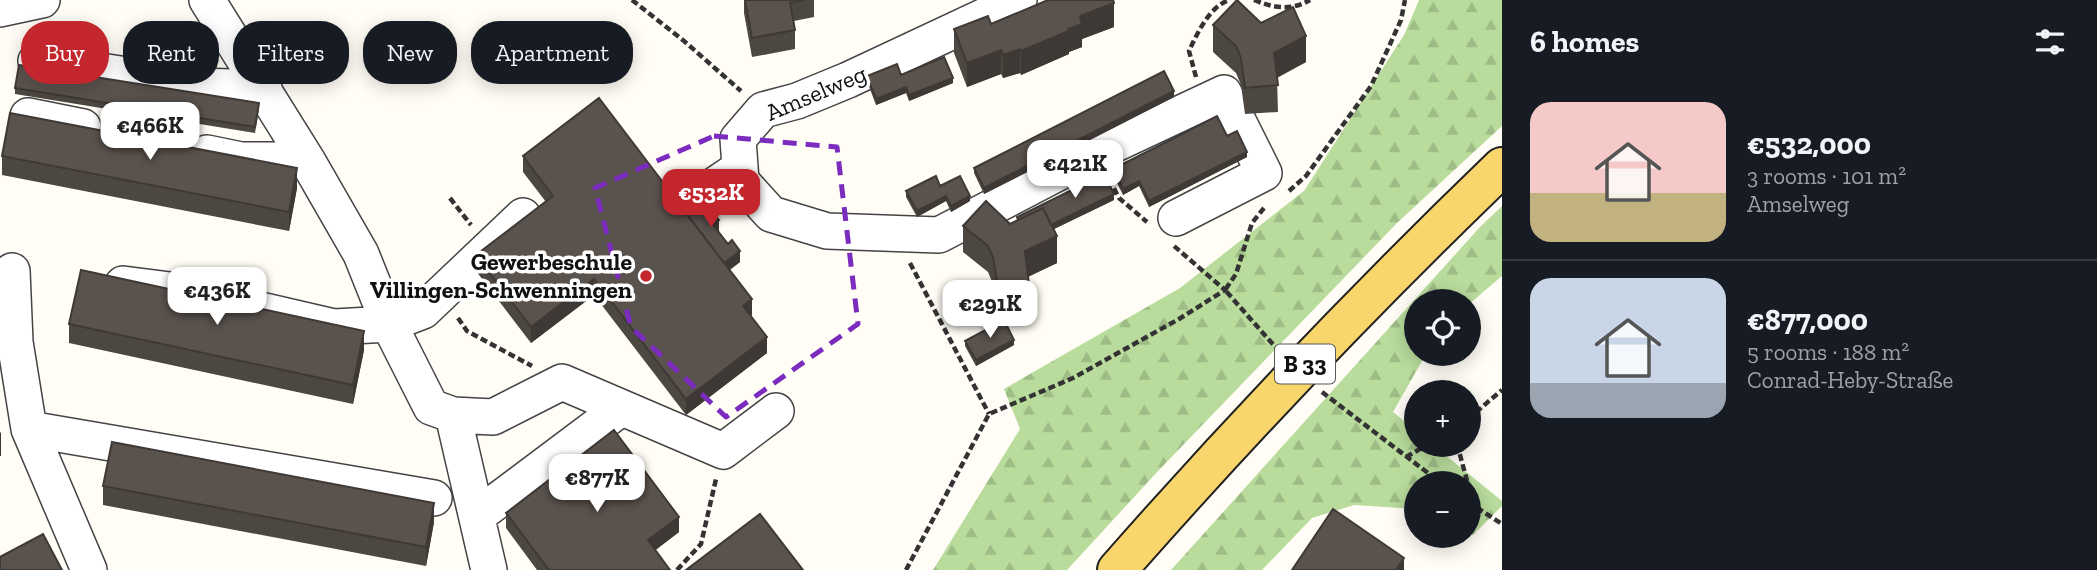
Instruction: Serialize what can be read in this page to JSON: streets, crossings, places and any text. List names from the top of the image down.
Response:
{
  "streets": {
    "main road": ["B 33"],
    "street": ["Amselweg"]
  },
  "places": ["Gewerbeschule Villingen-Schwenningen"],
  "page": {
    "heading": "6 homes",
    "chip": [
      "Buy",
      "Rent",
      "Filters",
      "New",
      "Apartment"
    ],
    "list": [
      {
        "name": "€532,000",
        "note": "3 rooms · 101 m² · Amselweg"
      },
      {
        "name": "€877,000",
        "note": "5 rooms · 188 m² · Conrad-Heby-Straße"
      }
    ],
    "price": [
      "€466K",
      "€421K",
      "€532K",
      "€436K",
      "€291K",
      "€877K"
    ],
    "map_buttons": ["+", "−"]
  }
}
